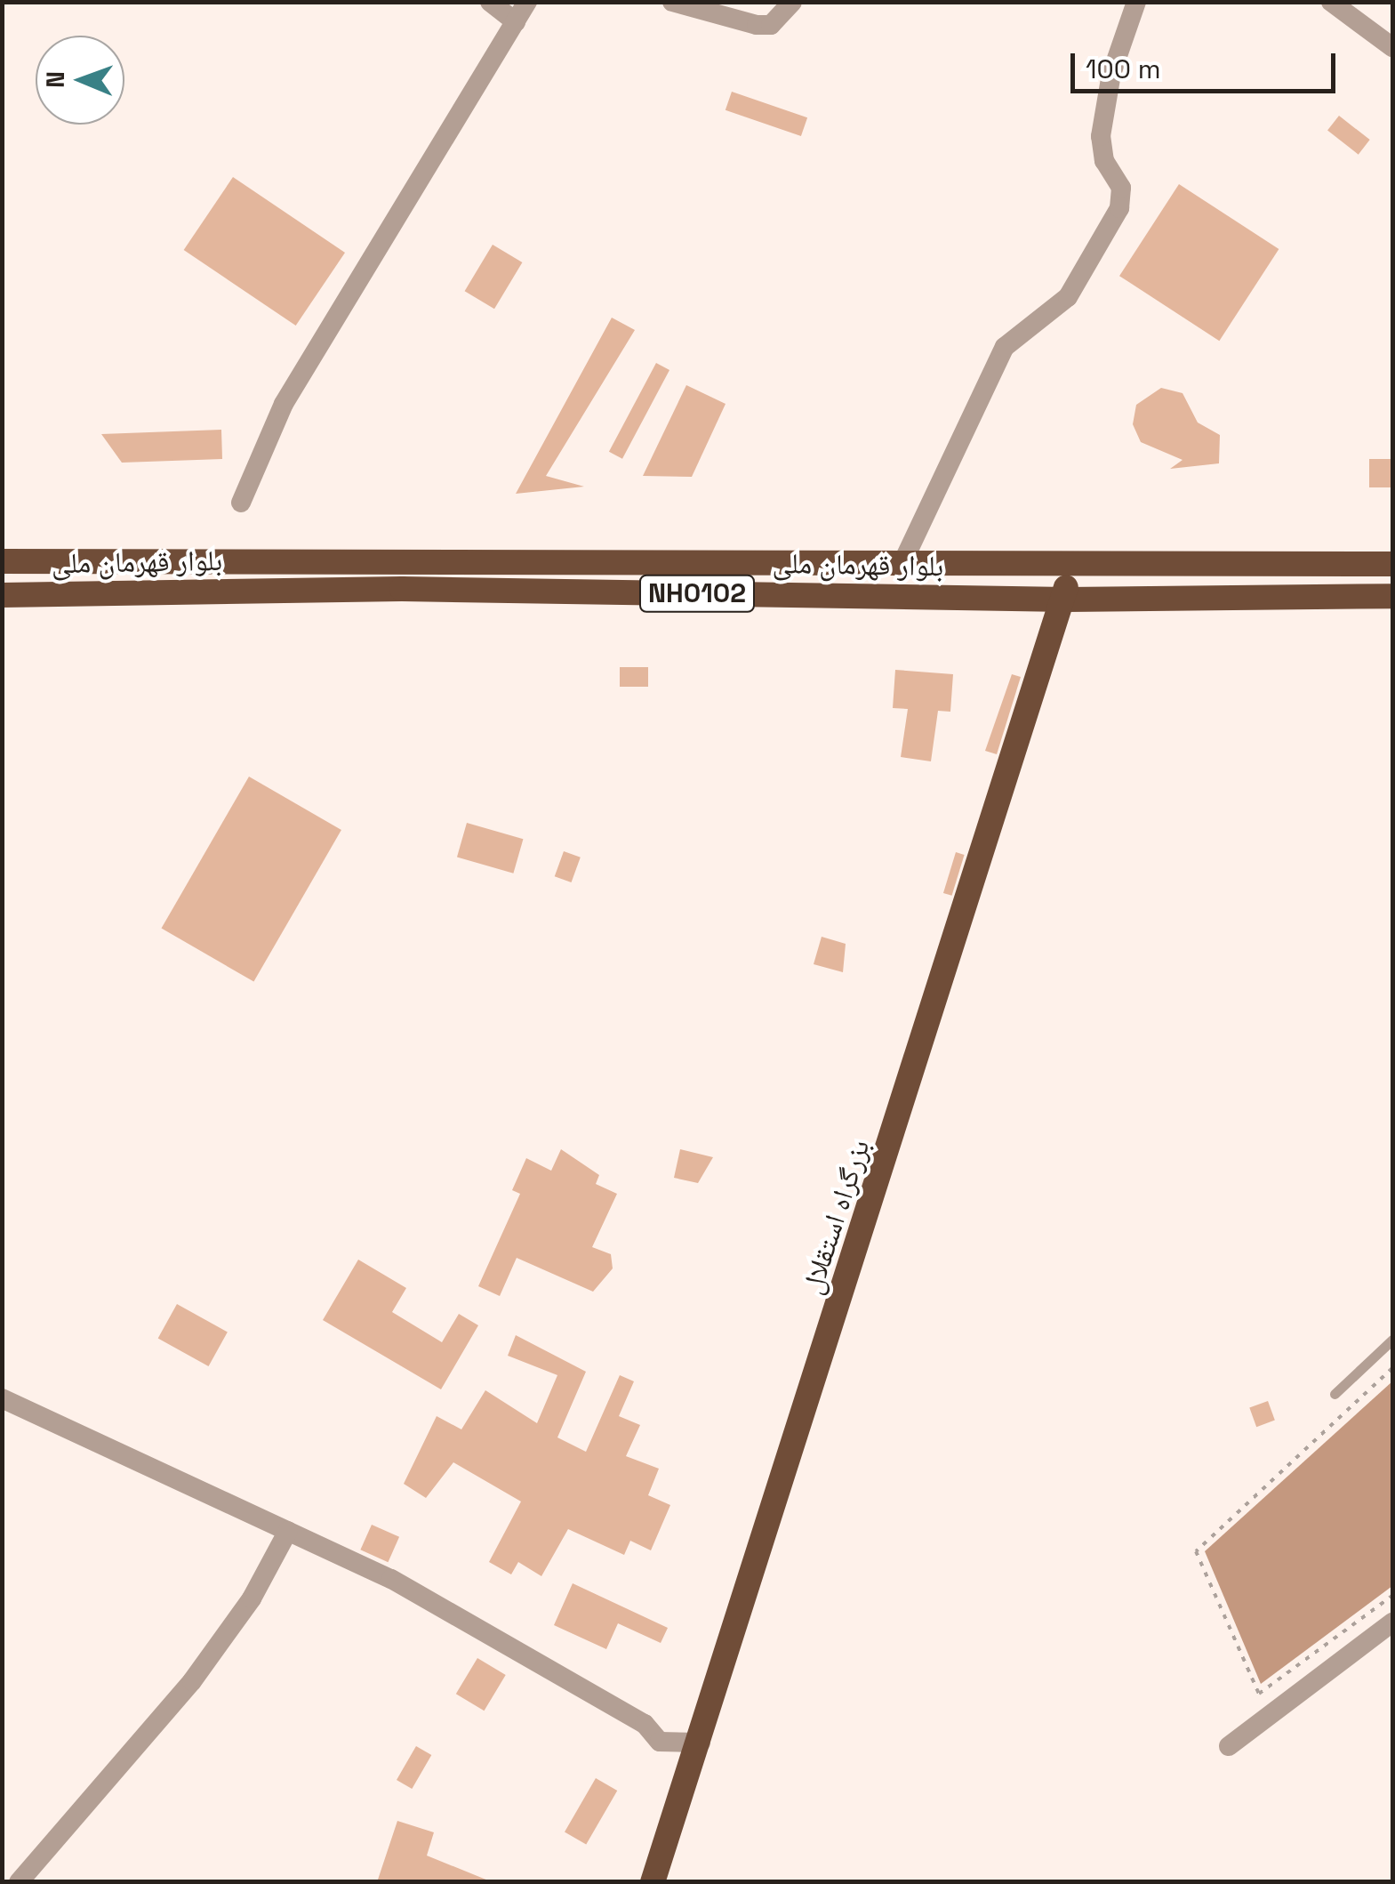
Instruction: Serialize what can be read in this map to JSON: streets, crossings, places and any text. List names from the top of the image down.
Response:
{
  "streets": {
    "highway": ["بلوار قهرمان ملی", "NH0102", "بزرگراه استقلال"]
  },
  "crossings": [
    ["بلوار قهرمان ملی", "بزرگراه استقلال"]
  ],
  "scale_bar": "100 m",
  "north": "left"
}
